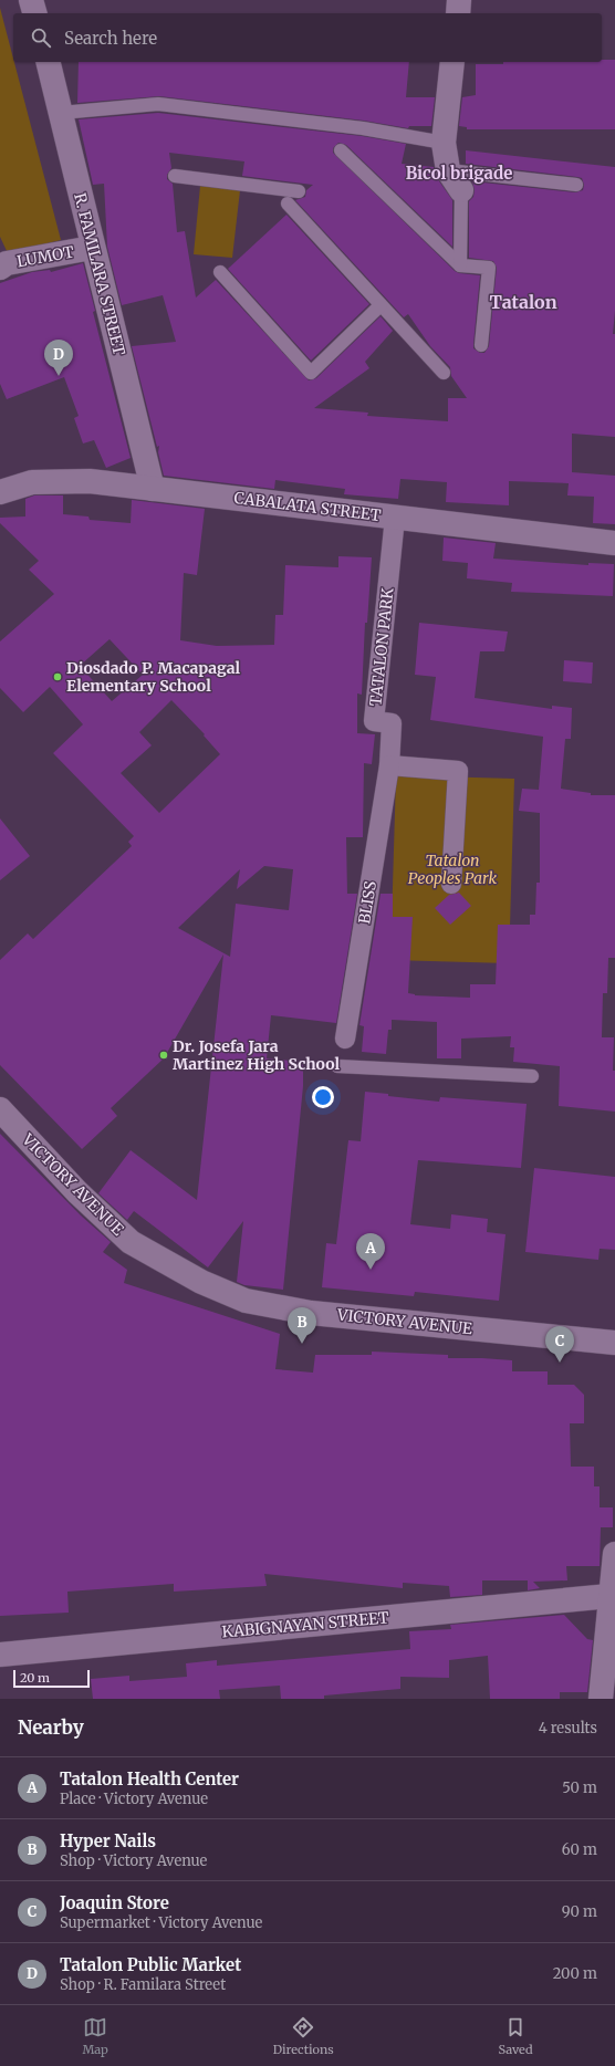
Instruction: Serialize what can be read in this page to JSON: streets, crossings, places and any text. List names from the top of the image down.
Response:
{
  "streets": {
    "street": [
      "LUMOT",
      "R. FAMILARA STREET",
      "CABALATA STREET",
      "TATALON PARK",
      "BLISS",
      "VICTORY AVENUE",
      "KABIGNAYAN STREET"
    ]
  },
  "crossings": [
    ["LUMOT", "R. FAMILARA STREET"],
    ["R. FAMILARA STREET", "CABALATA STREET"],
    ["CABALATA STREET", "TATALON PARK"],
    ["TATALON PARK", "BLISS"]
  ],
  "districts": ["Bicol brigade", "Tatalon"],
  "parks": ["Tatalon Peoples Park"],
  "places": ["Diosdado P. Macapagal Elementary School", "Dr. Josefa Jara Martinez High School"],
  "scale_bar": "20 m",
  "page": {
    "search": "Search here",
    "pins": [
      "D",
      "A",
      "B",
      "C"
    ],
    "scale": "20 m",
    "heading": ["Nearby", "4 results"],
    "list": [
      {
        "mark": "A",
        "name": "Tatalon Health Center",
        "note": "Place · Victory Avenue",
        "value": "50 m"
      },
      {
        "mark": "B",
        "name": "Hyper Nails",
        "note": "Shop · Victory Avenue",
        "value": "60 m"
      },
      {
        "mark": "C",
        "name": "Joaquin Store",
        "note": "Supermarket · Victory Avenue",
        "value": "90 m"
      },
      {
        "mark": "D",
        "name": "Tatalon Public Market",
        "note": "Shop · R. Familara Street",
        "value": "200 m"
      }
    ],
    "nav": ["Map", "Directions", "Saved"]
  }
}
